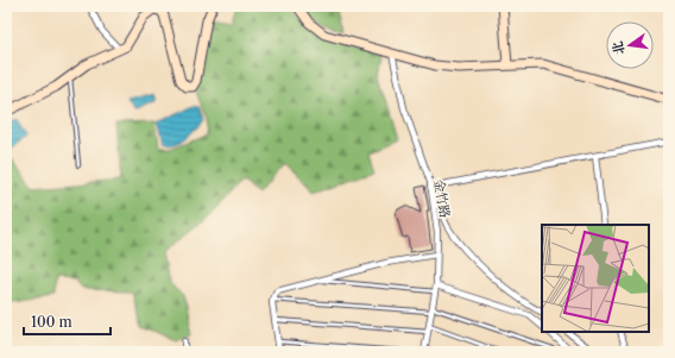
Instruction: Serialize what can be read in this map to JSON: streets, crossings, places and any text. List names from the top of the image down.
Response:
{
  "streets": {
    "street": ["金竹路"]
  },
  "scale_bar": "100 m",
  "north": "left"
}
